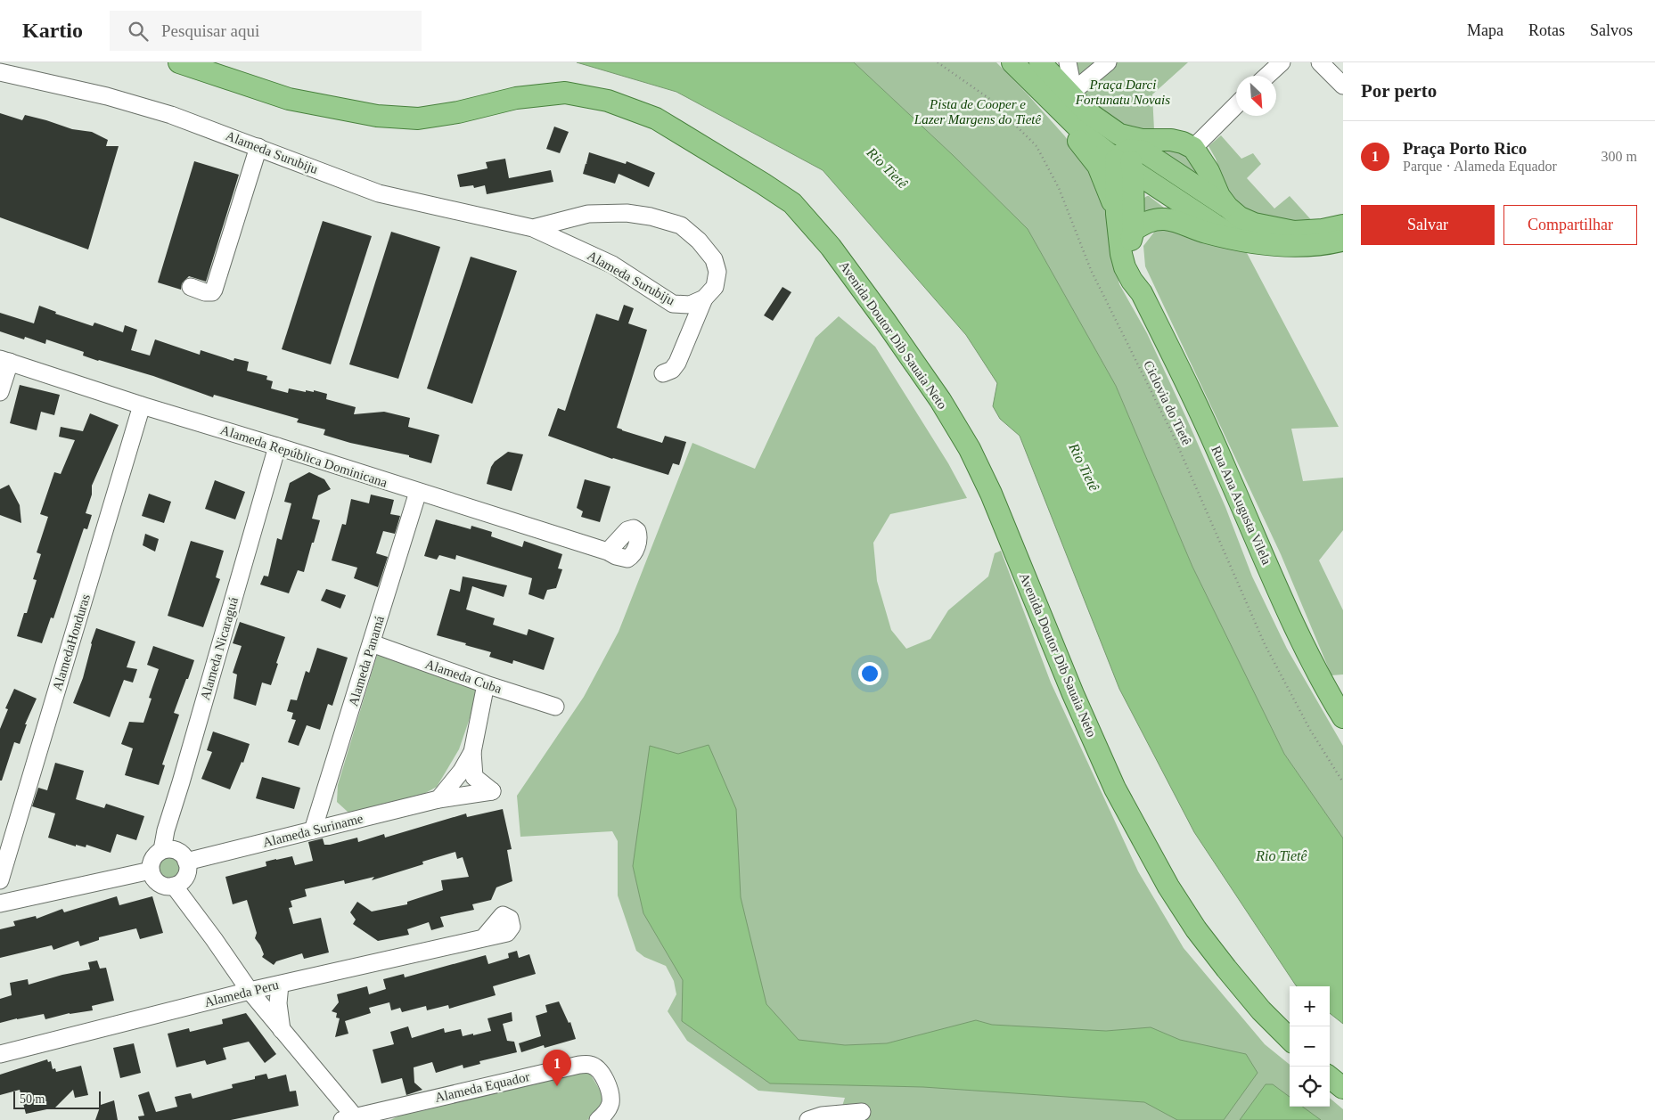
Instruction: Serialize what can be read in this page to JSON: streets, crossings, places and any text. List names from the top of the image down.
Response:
{
  "streets": {
    "main road": ["Avenida Doutor Dib Sauaia Neto", "Rua Ana Augusta Vilela"],
    "street": [
      "Alameda Surubiju",
      "Alameda República Dominicana",
      "AlamedaHonduras",
      "Alameda Nicaraguá",
      "Alameda Panamá",
      "Alameda Cuba",
      "Alameda Suriname",
      "Alameda Peru",
      "Alameda Equador"
    ],
    "path": ["Ciclovia do Tietê"]
  },
  "crossings": [
    ["Alameda República Dominicana", "AlamedaHonduras"],
    ["Alameda República Dominicana", "Alameda Nicaraguá"],
    ["Alameda República Dominicana", "Alameda Panamá"],
    ["Alameda Nicaraguá", "Alameda Suriname"],
    ["Alameda Panamá", "Alameda Cuba"],
    ["Alameda Panamá", "Alameda Suriname"]
  ],
  "water": ["Rio Tietê"],
  "parks": ["Praça Darci Fortunatu Novais", "Pista de Cooper e Lazer Margens do Tietê"],
  "scale_bar": "50 m",
  "north": "bottom right",
  "page": {
    "header": "Kartio",
    "search": "Pesquisar aqui",
    "nav": ["Mapa", "Rotas", "Salvos"],
    "heading": "Por perto",
    "list": [
      {
        "mark": "1",
        "name": "Praça Porto Rico",
        "note": "Parque · Alameda Equador",
        "value": "300 m"
      }
    ],
    "buttons": ["Salvar", "Compartilhar"],
    "map_buttons": ["+", "−"],
    "pins": "1",
    "scale": "50 m"
  }
}
